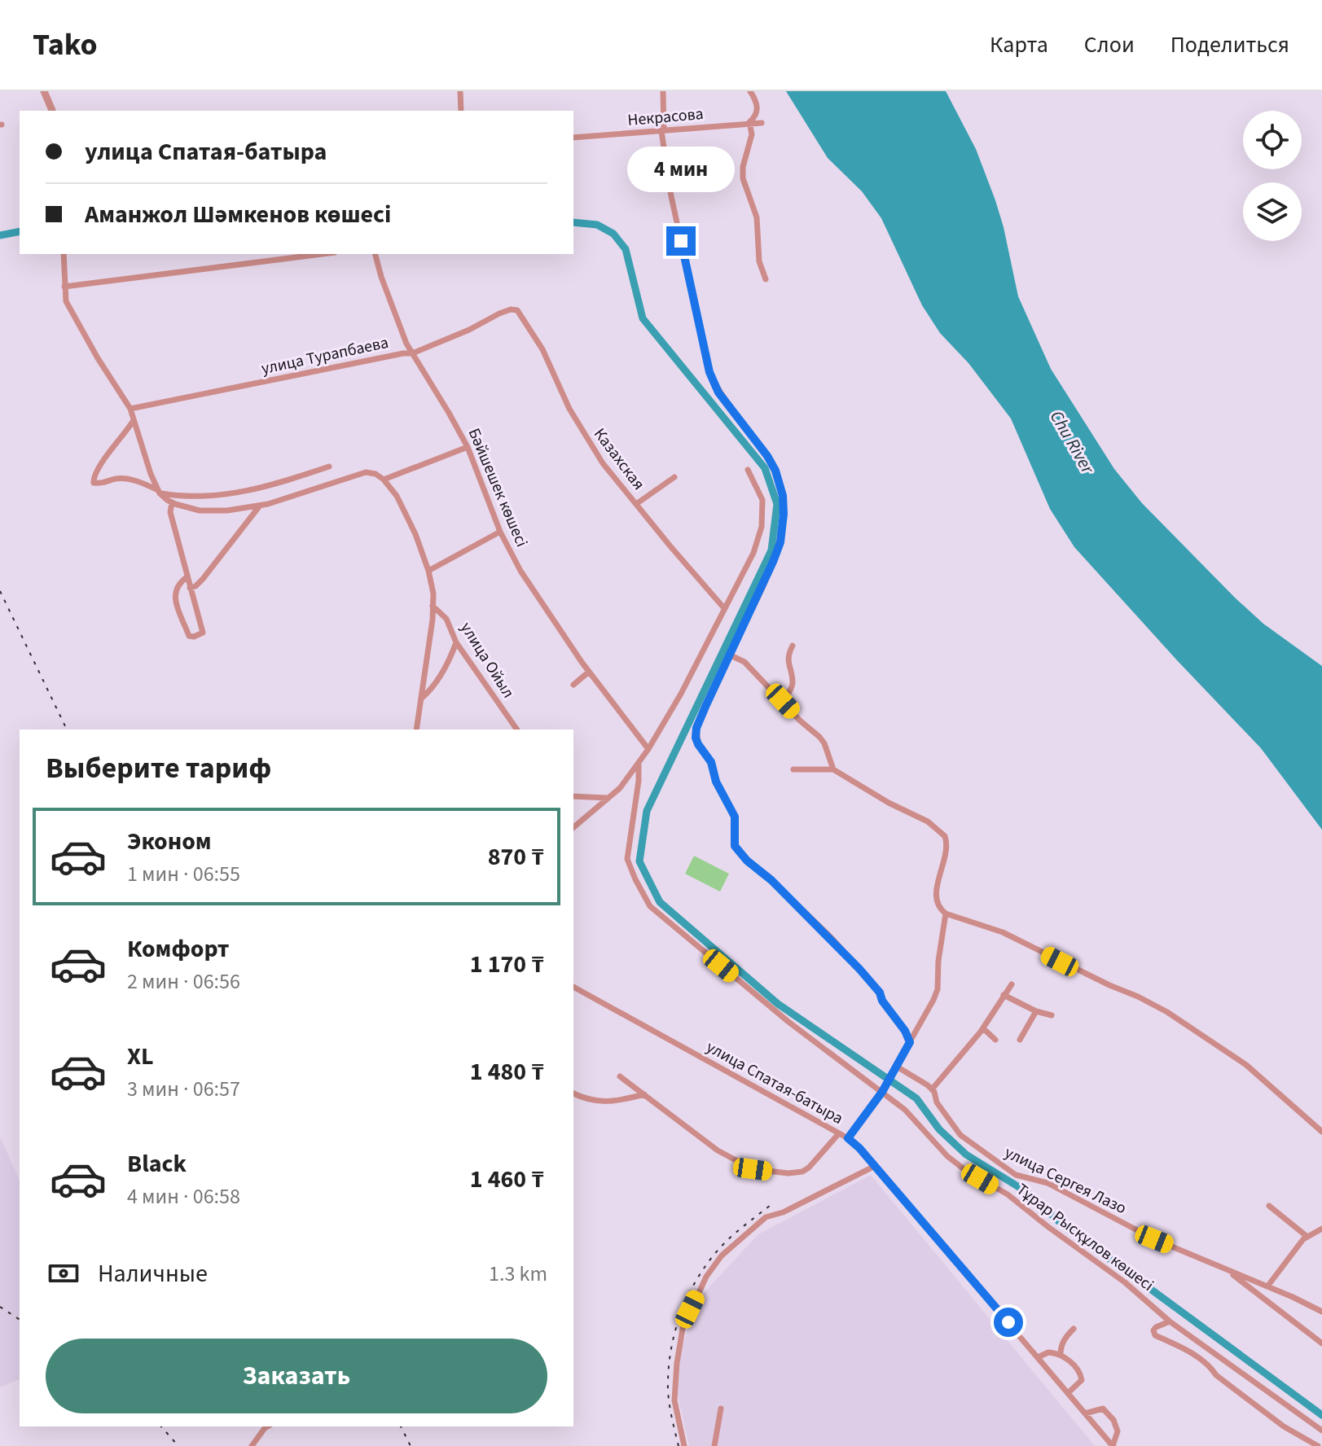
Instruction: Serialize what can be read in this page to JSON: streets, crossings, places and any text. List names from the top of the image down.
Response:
{
  "streets": {
    "street": [
      "Некрасова",
      "улица Турапбаева",
      "Казахская",
      "Бәйшешек көшесі",
      "улица Ойыл",
      "улица Спатая-батыра",
      "улица Сергея Лазо",
      "Тұрар Рысқұлов көшесі"
    ]
  },
  "crossings": [
    ["улица Турапбаева", "Казахская"],
    ["улица Турапбаева", "Бәйшешек көшесі"]
  ],
  "water": ["Chu River"],
  "page": {
    "header": "Tako",
    "nav": ["Карта", "Слои", "Поделиться"],
    "banner": ["улица Спатая-батыра", "Аманжол Шәмкенов көшесі"],
    "bubble": "4 мин",
    "heading": "Выберите тариф",
    "list": [
      {
        "name": "Эконом",
        "note": "1 мин · 06:55",
        "value": "870 ₸"
      },
      {
        "name": "Комфорт",
        "note": "2 мин · 06:56",
        "value": "1 170 ₸"
      },
      {
        "name": "XL",
        "note": "3 мин · 06:57",
        "value": "1 480 ₸"
      },
      {
        "name": "Black",
        "note": "4 мин · 06:58",
        "value": "1 460 ₸"
      }
    ],
    "pay": ["Наличные", "1.3 km"],
    "buttons": "Заказать"
  }
}
